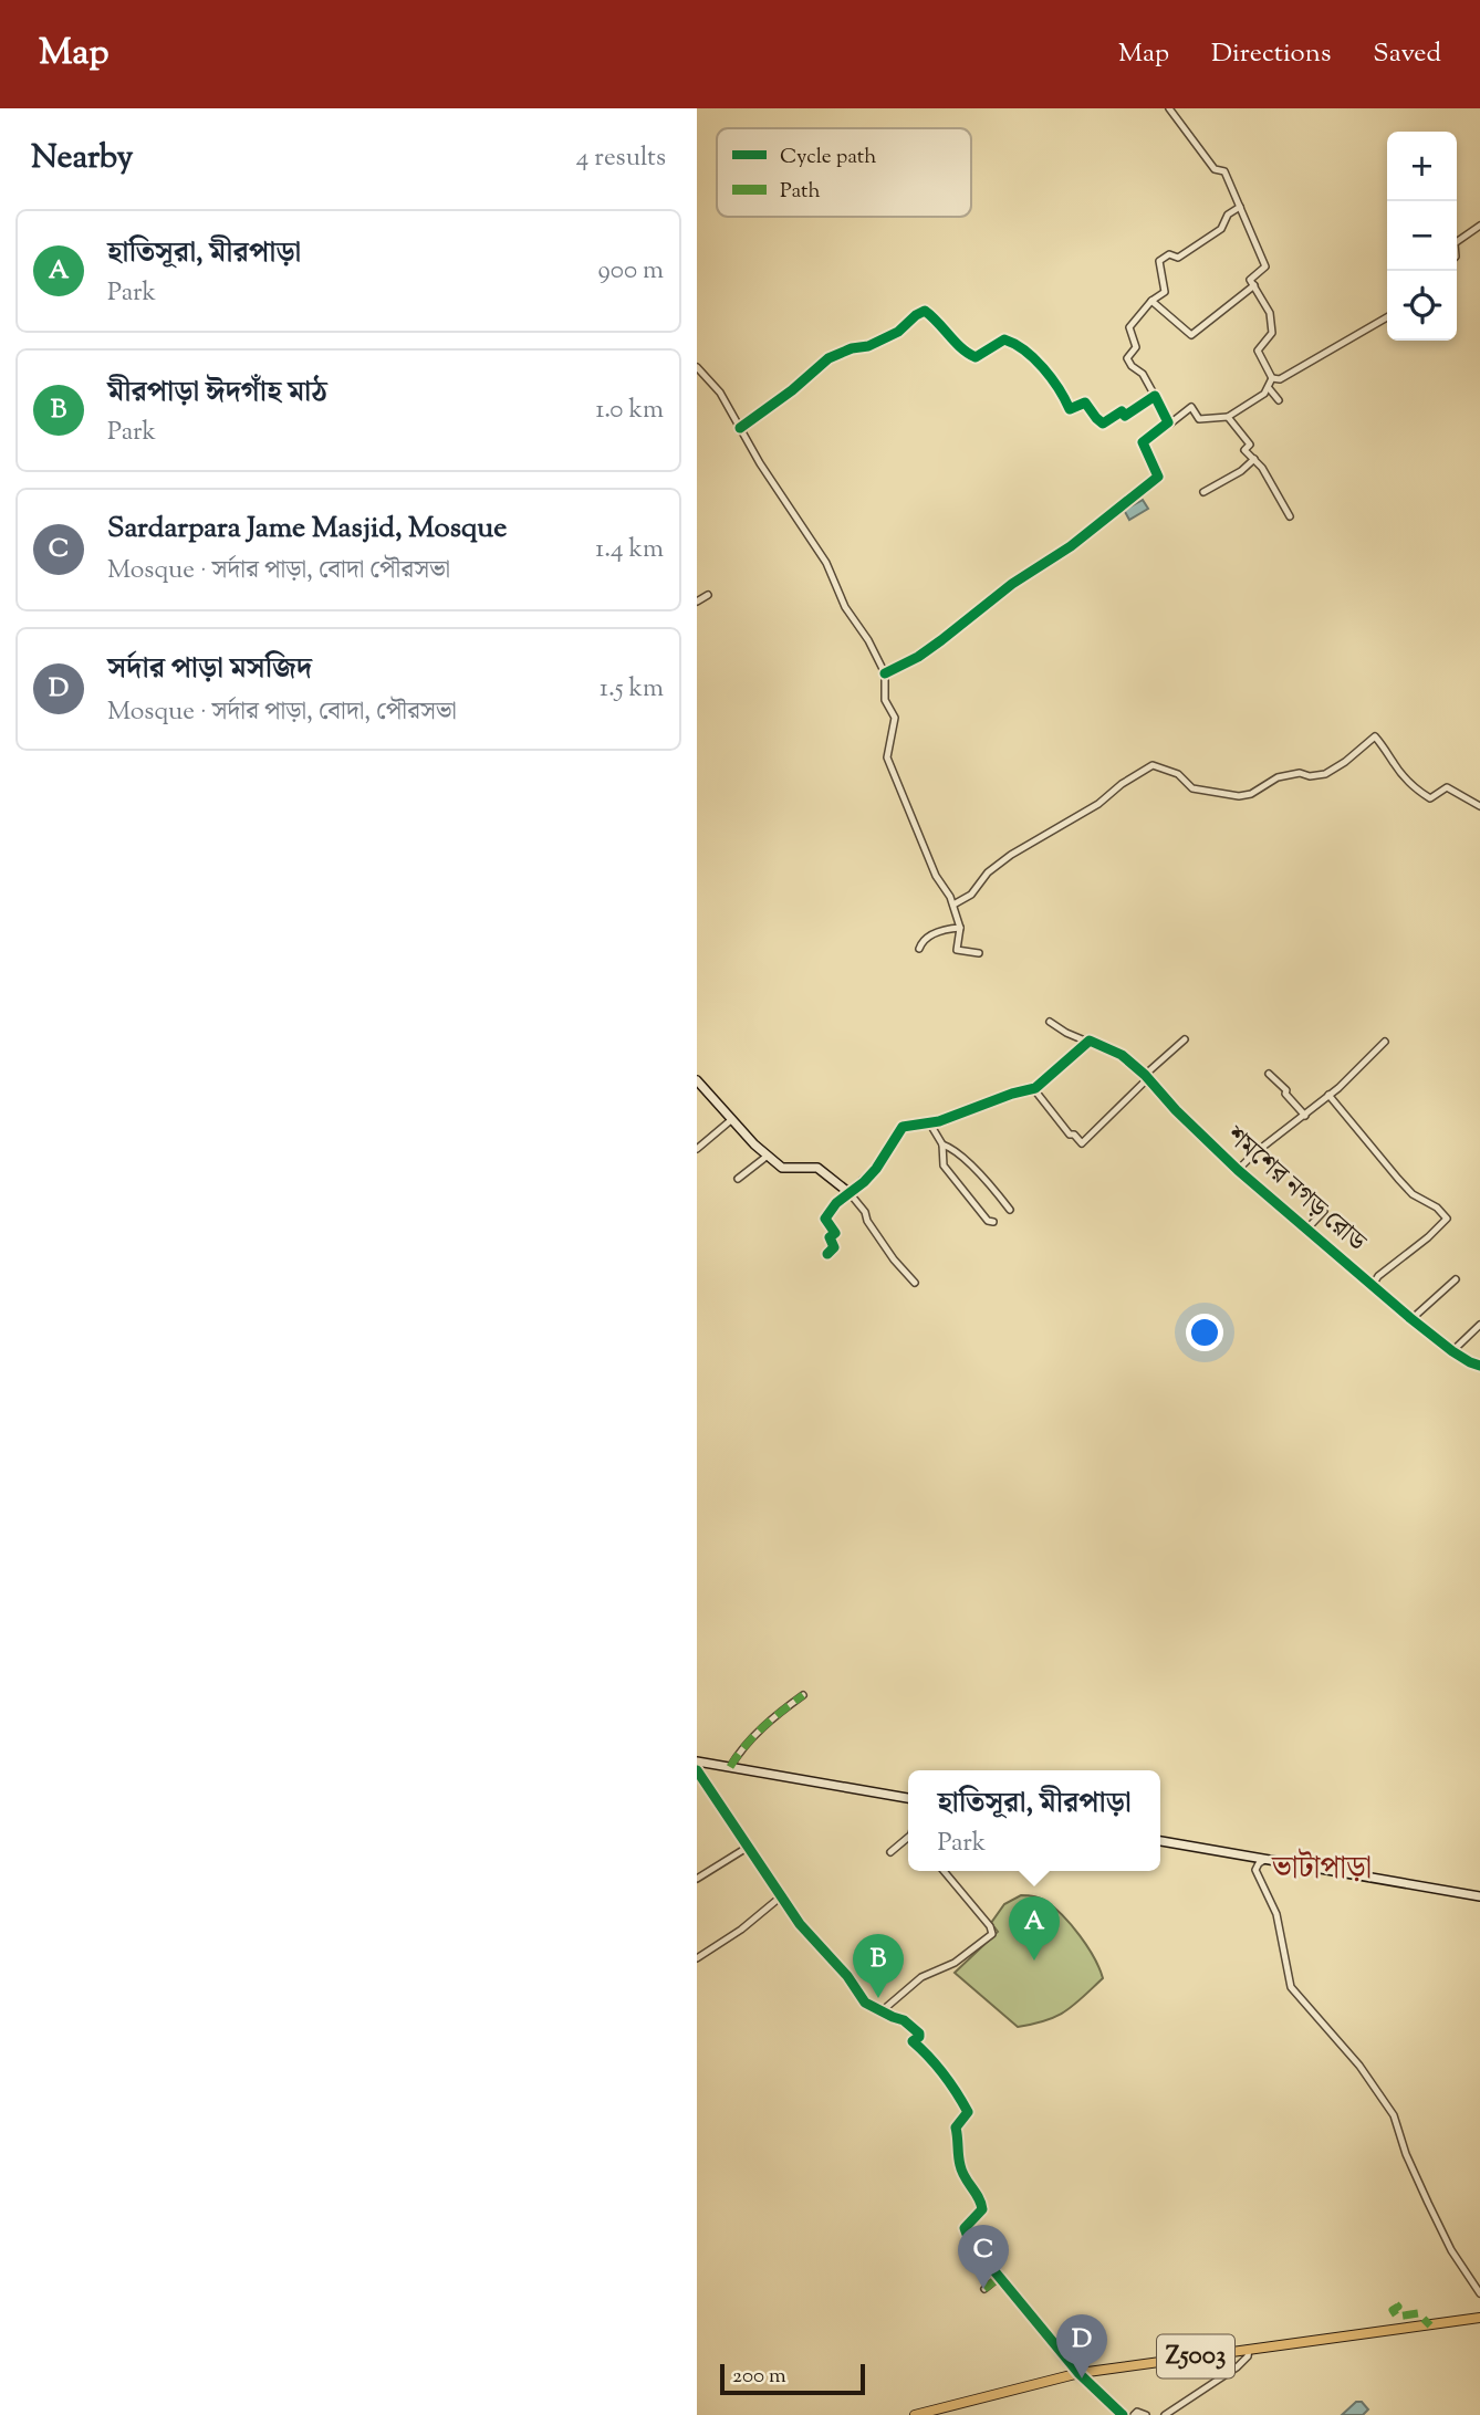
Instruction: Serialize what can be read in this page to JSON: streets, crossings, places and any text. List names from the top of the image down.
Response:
{
  "streets": {
    "main road": ["Z5003"],
    "street": ["শমশের নগড় রোড"]
  },
  "districts": ["ভাটাপাড়া"],
  "legend": ["Cycle path", "Path"],
  "scale_bar": "200 m",
  "page": {
    "header": "Map",
    "nav": ["Map", "Directions", "Saved"],
    "heading": ["Nearby", "4 results"],
    "map_buttons": ["+", "−"],
    "list": [
      {
        "mark": "A",
        "name": "হাতিসূরা, মীরপাড়া",
        "note": "Park",
        "value": "900 m"
      },
      {
        "mark": "B",
        "name": "মীরপাড়া ঈদগাঁহ মাঠ",
        "note": "Park",
        "value": "1.0 km"
      },
      {
        "mark": "C",
        "name": "Sardarpara Jame Masjid, Mosque",
        "note": "Mosque · সর্দার পাড়া, বোদা পৌরসভা",
        "value": "1.4 km"
      },
      {
        "mark": "D",
        "name": "সর্দার পাড়া মসজিদ",
        "note": "Mosque · সর্দার পাড়া, বোদা, পৌরসভা",
        "value": "1.5 km"
      }
    ],
    "popup": ["হাতিসূরা, মীরপাড়া", "Park"],
    "pins": [
      "A",
      "B",
      "C",
      "D"
    ],
    "scale": "200 m"
  }
}
